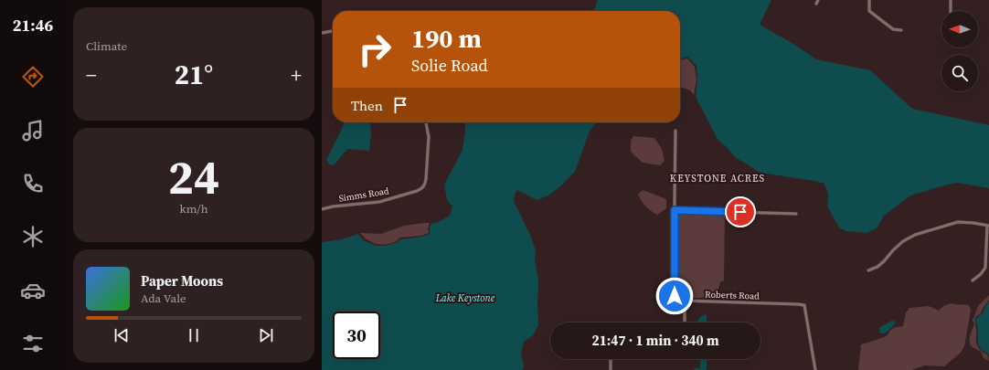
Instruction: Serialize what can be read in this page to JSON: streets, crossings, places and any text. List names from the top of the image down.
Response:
{
  "streets": {
    "street": ["Simms Road", "Roberts Road"]
  },
  "districts": ["KEYSTONE ACRES"],
  "water": ["Lake Keystone"],
  "north": "left",
  "page": {
    "tabs": "21:46",
    "tile": [
      "Climate",
      ["24", "km/h"]
    ],
    "turn": ["190 m", "Solie Road"],
    "heat": ["−", "21°", "+"],
    "then": "Then",
    "song": ["Paper Moons", "Ada Vale"],
    "limit": "30",
    "trip": "21:47 · 1 min · 340 m"
  }
}
